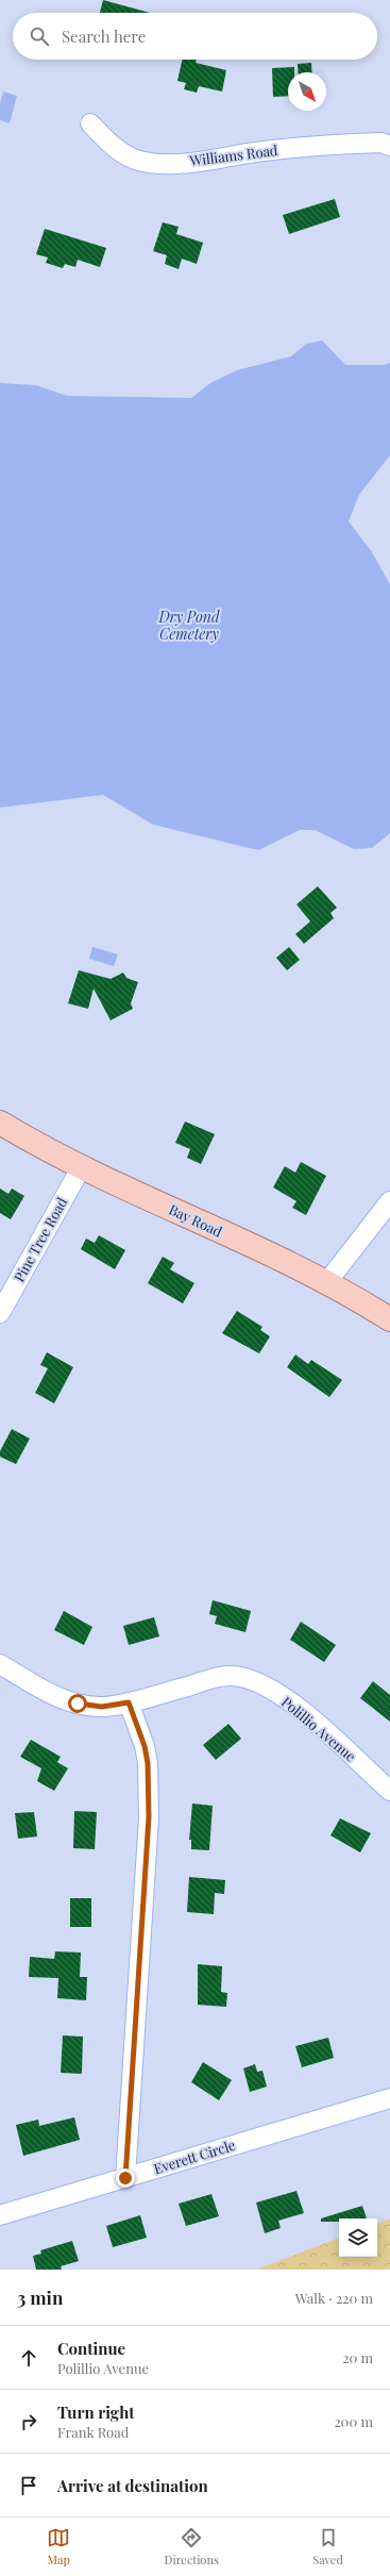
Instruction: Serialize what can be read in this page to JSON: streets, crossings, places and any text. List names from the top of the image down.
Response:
{
  "streets": {
    "main road": ["Bay Road"],
    "street": [
      "Williams Road",
      "Pine Tree Road",
      "Polillio Avenue",
      "Everett Circle"
    ]
  },
  "crossings": [
    ["Bay Road", "Pine Tree Road"]
  ],
  "water": ["Dry Pond Cemetery"],
  "north": "bottom right",
  "page": {
    "search": "Search here",
    "heading": ["3 min", "Walk · 220 m"],
    "list": [
      ["Continue", "Polillio Avenue", "20 m"],
      ["Turn right", "Frank Road", "200 m"],
      "Arrive at destination"
    ],
    "nav": ["Map", "Directions", "Saved"]
  }
}
